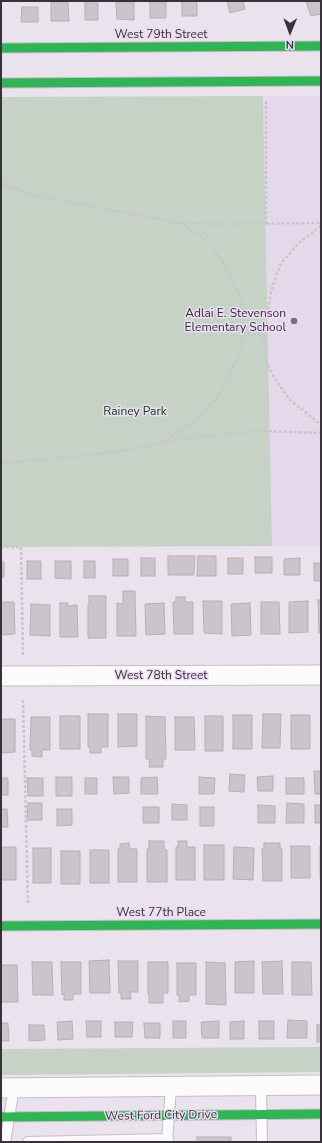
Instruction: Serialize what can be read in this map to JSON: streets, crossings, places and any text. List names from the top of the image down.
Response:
{
  "streets": {
    "main road": ["West 79th Street", "West 77th Place", "West Ford City Drive"],
    "street": ["West 78th Street"]
  },
  "parks": ["Rainey Park"],
  "places": ["Adlai E. Stevenson Elementary School"],
  "north": "bottom"
}
